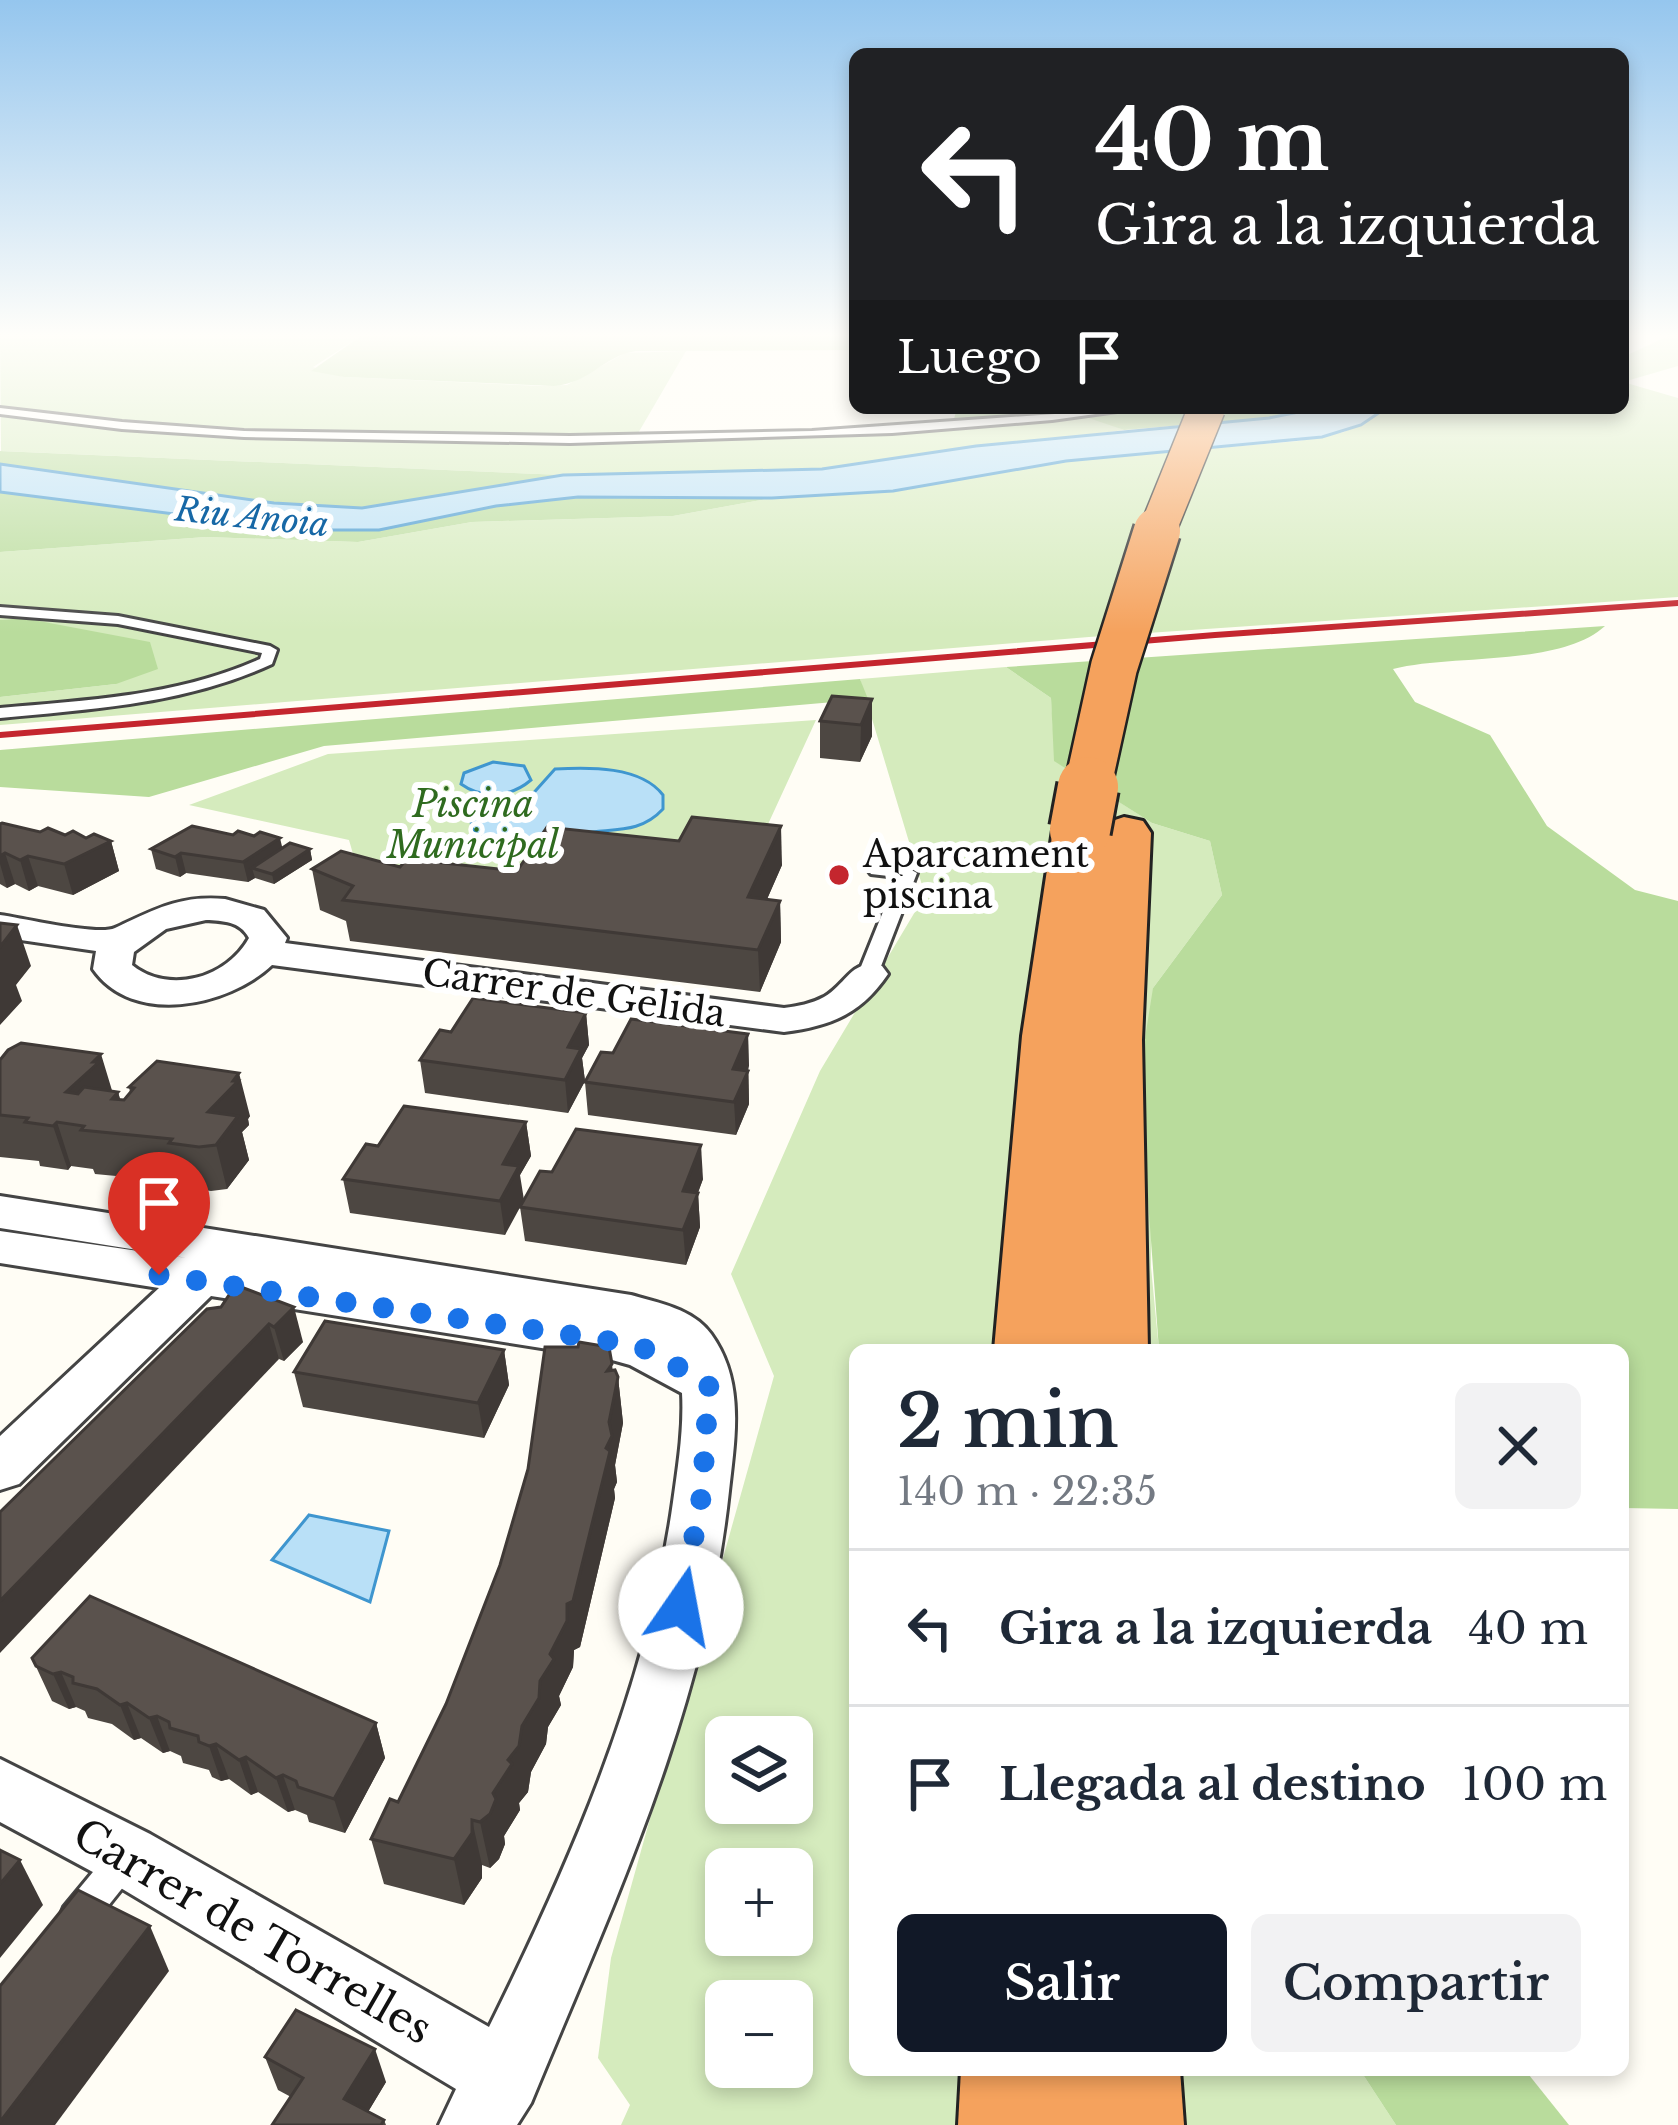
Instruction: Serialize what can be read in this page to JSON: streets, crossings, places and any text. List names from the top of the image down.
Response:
{
  "streets": {
    "street": ["Carrer de Gelida", "Carrer de Torrelles"]
  },
  "water": ["Riu Anoia"],
  "parks": ["Piscina Municipal"],
  "places": ["Aparcament piscina"],
  "page": {
    "turn": ["40 m", "Gira a la izquierda"],
    "then": "Luego",
    "heading": ["2 min", "140 m · 22:35"],
    "list": [
      {
        "name": "Gira a la izquierda",
        "value": "40 m"
      },
      {
        "name": "Llegada al destino",
        "value": "100 m"
      }
    ],
    "map_buttons": ["+", "−"],
    "buttons": ["Salir", "Compartir"]
  }
}
